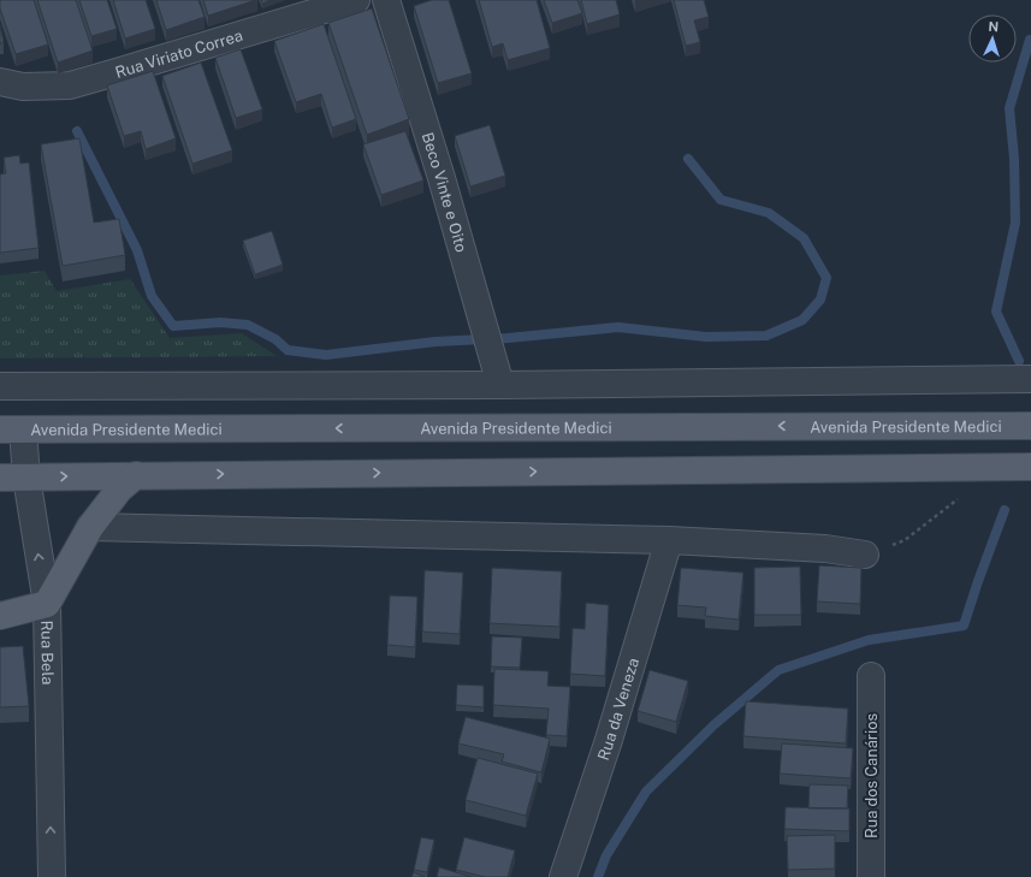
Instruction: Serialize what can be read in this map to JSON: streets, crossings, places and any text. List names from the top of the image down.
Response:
{
  "streets": {
    "main road": ["Avenida Presidente Medici"],
    "street": [
      "Rua Viriato Correa",
      "Beco Vinte e Oito",
      "Rua Bela",
      "Rua da Veneza",
      "Rua dos Canários"
    ]
  },
  "crossings": [
    ["Avenida Presidente Medici", "Rua Bela"]
  ],
  "one_way": ["Rua Bela"],
  "north": "top"
}
